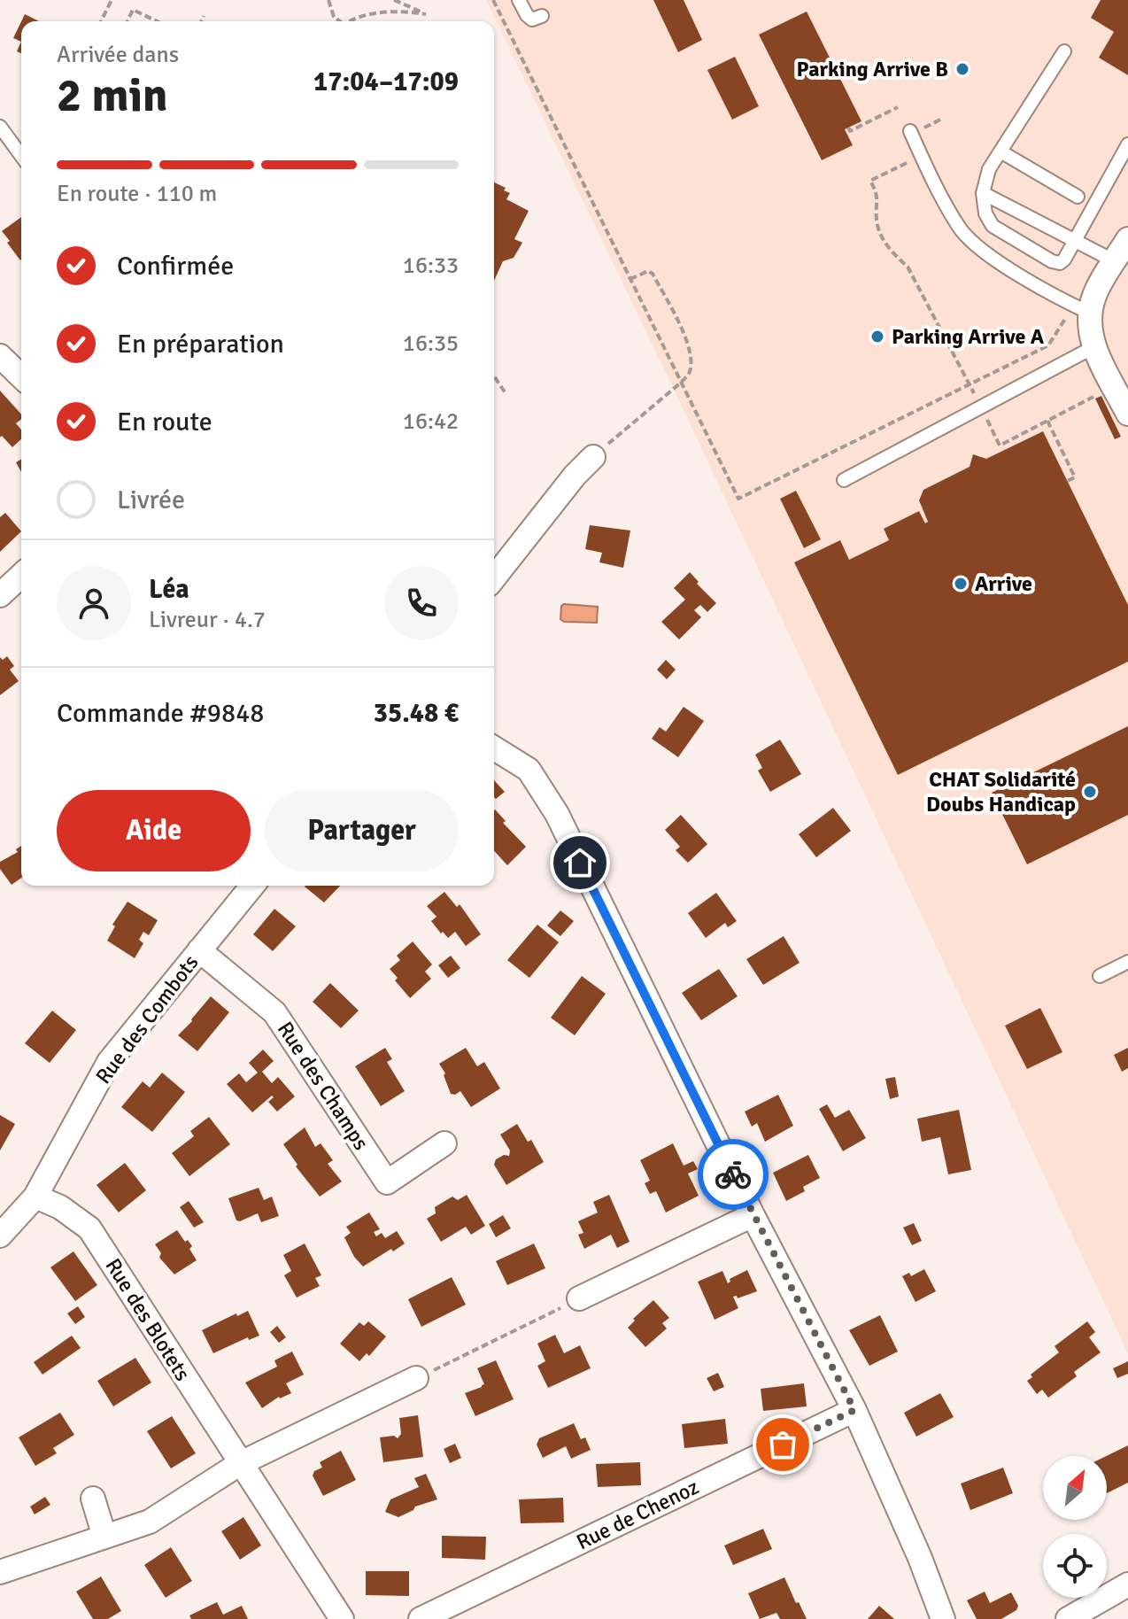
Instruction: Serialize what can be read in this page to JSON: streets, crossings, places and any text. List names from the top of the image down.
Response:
{
  "streets": {
    "street": [
      "Rue des Combots",
      "Rue des Champs",
      "Rue des Blotets",
      "Rue de Chenoz"
    ]
  },
  "crossings": [
    ["Rue des Combots", "Rue des Champs"],
    ["Rue des Combots", "Rue des Blotets"]
  ],
  "places": [
    "Parking Arrive B",
    "Parking Arrive A",
    "Arrive",
    "CHAT Solidarité Doubs Handicap"
  ],
  "north": "top right",
  "page": {
    "heading": ["2 min", "Arrivée dans", "17:04–17:09"],
    "panel": [
      "Léa",
      "Livreur · 4.7",
      "Commande #9848",
      "35.48 €"
    ],
    "bar": "En route · 110 m",
    "list": [
      ["Confirmée", "16:33"],
      ["En préparation", "16:35"],
      ["En route", "16:42"],
      "Livrée"
    ],
    "buttons": ["Aide", "Partager"]
  }
}
